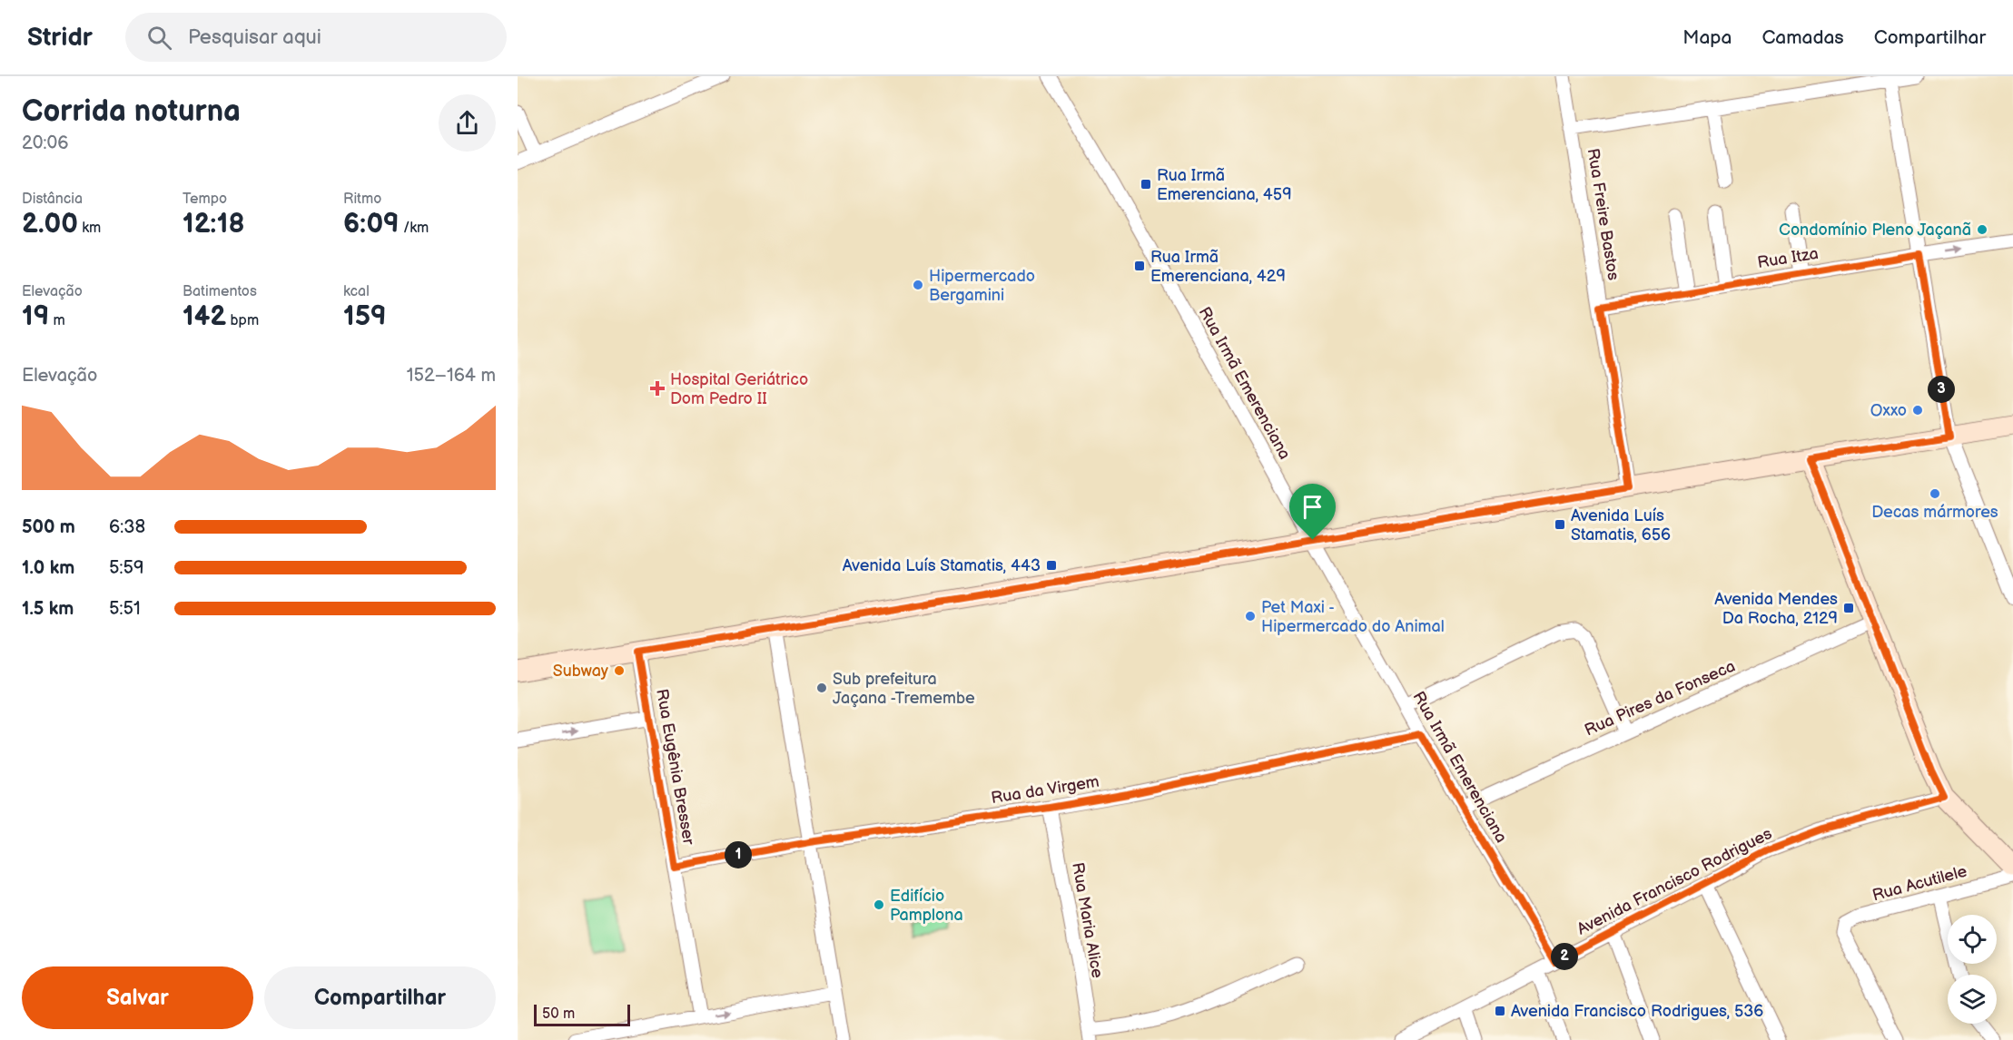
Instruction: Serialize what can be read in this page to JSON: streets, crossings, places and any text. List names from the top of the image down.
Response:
{
  "streets": {
    "street": [
      "Rua Freire Bastos",
      "Rua Itza",
      "Rua Irmã Emerenciana",
      "Rua Pires da Fonseca",
      "Rua Eugênia Bresser",
      "Rua da Virgem",
      "Avenida Francisco Rodrigues",
      "Rua Acutilele",
      "Rua Maria Alice"
    ]
  },
  "crossings": [
    ["Rua Freire Bastos", "Rua Itza"],
    ["Rua Irmã Emerenciana", "Rua Pires da Fonseca"],
    ["Rua Irmã Emerenciana", "Rua da Virgem"],
    ["Rua Irmã Emerenciana", "Avenida Francisco Rodrigues"],
    ["Rua Eugênia Bresser", "Rua da Virgem"],
    ["Rua da Virgem", "Rua Maria Alice"]
  ],
  "places": {
    "transit": [
      "Rua Irmã Emerenciana, 459",
      "Rua Irmã Emerenciana, 429",
      "Avenida Luís Stamatis, 656",
      "Avenida Luís Stamatis, 443",
      "Avenida Mendes Da Rocha, 2129",
      "Avenida Francisco Rodrigues, 536"
    ],
    "other": [
      "Condomínio Pleno Jaçanã",
      "Hipermercado Bergamini",
      "Oxxo",
      "Decas mármores",
      "Pet Maxi - Hipermercado do Animal",
      "Subway",
      "Sub prefeitura Jaçana -Tremembe",
      "Edifício Pamplona"
    ],
    "health": ["Hospital Geriátrico Dom Pedro II"]
  },
  "scale_bar": "50 m",
  "page": {
    "header": "Stridr",
    "search": "Pesquisar aqui",
    "nav": ["Mapa", "Camadas", "Compartilhar"],
    "heading": ["Corrida noturna", "20:06"],
    "stats": [
      ["Distância", "2.00 km"],
      ["Tempo", "12:18"],
      ["Ritmo", "6:09 /km"],
      ["Elevação", "19 m"],
      ["Batimentos", "142 bpm"],
      ["kcal", "159"]
    ],
    "chart": ["Elevação", "152–164 m"],
    "pins": ["3", "1", "2"],
    "list": [
      {
        "name": "500 m",
        "note": "6:38"
      },
      {
        "name": "1.0 km",
        "note": "5:59"
      },
      {
        "name": "1.5 km",
        "note": "5:51"
      }
    ],
    "buttons": ["Salvar", "Compartilhar"],
    "scale": "50 m"
  }
}
